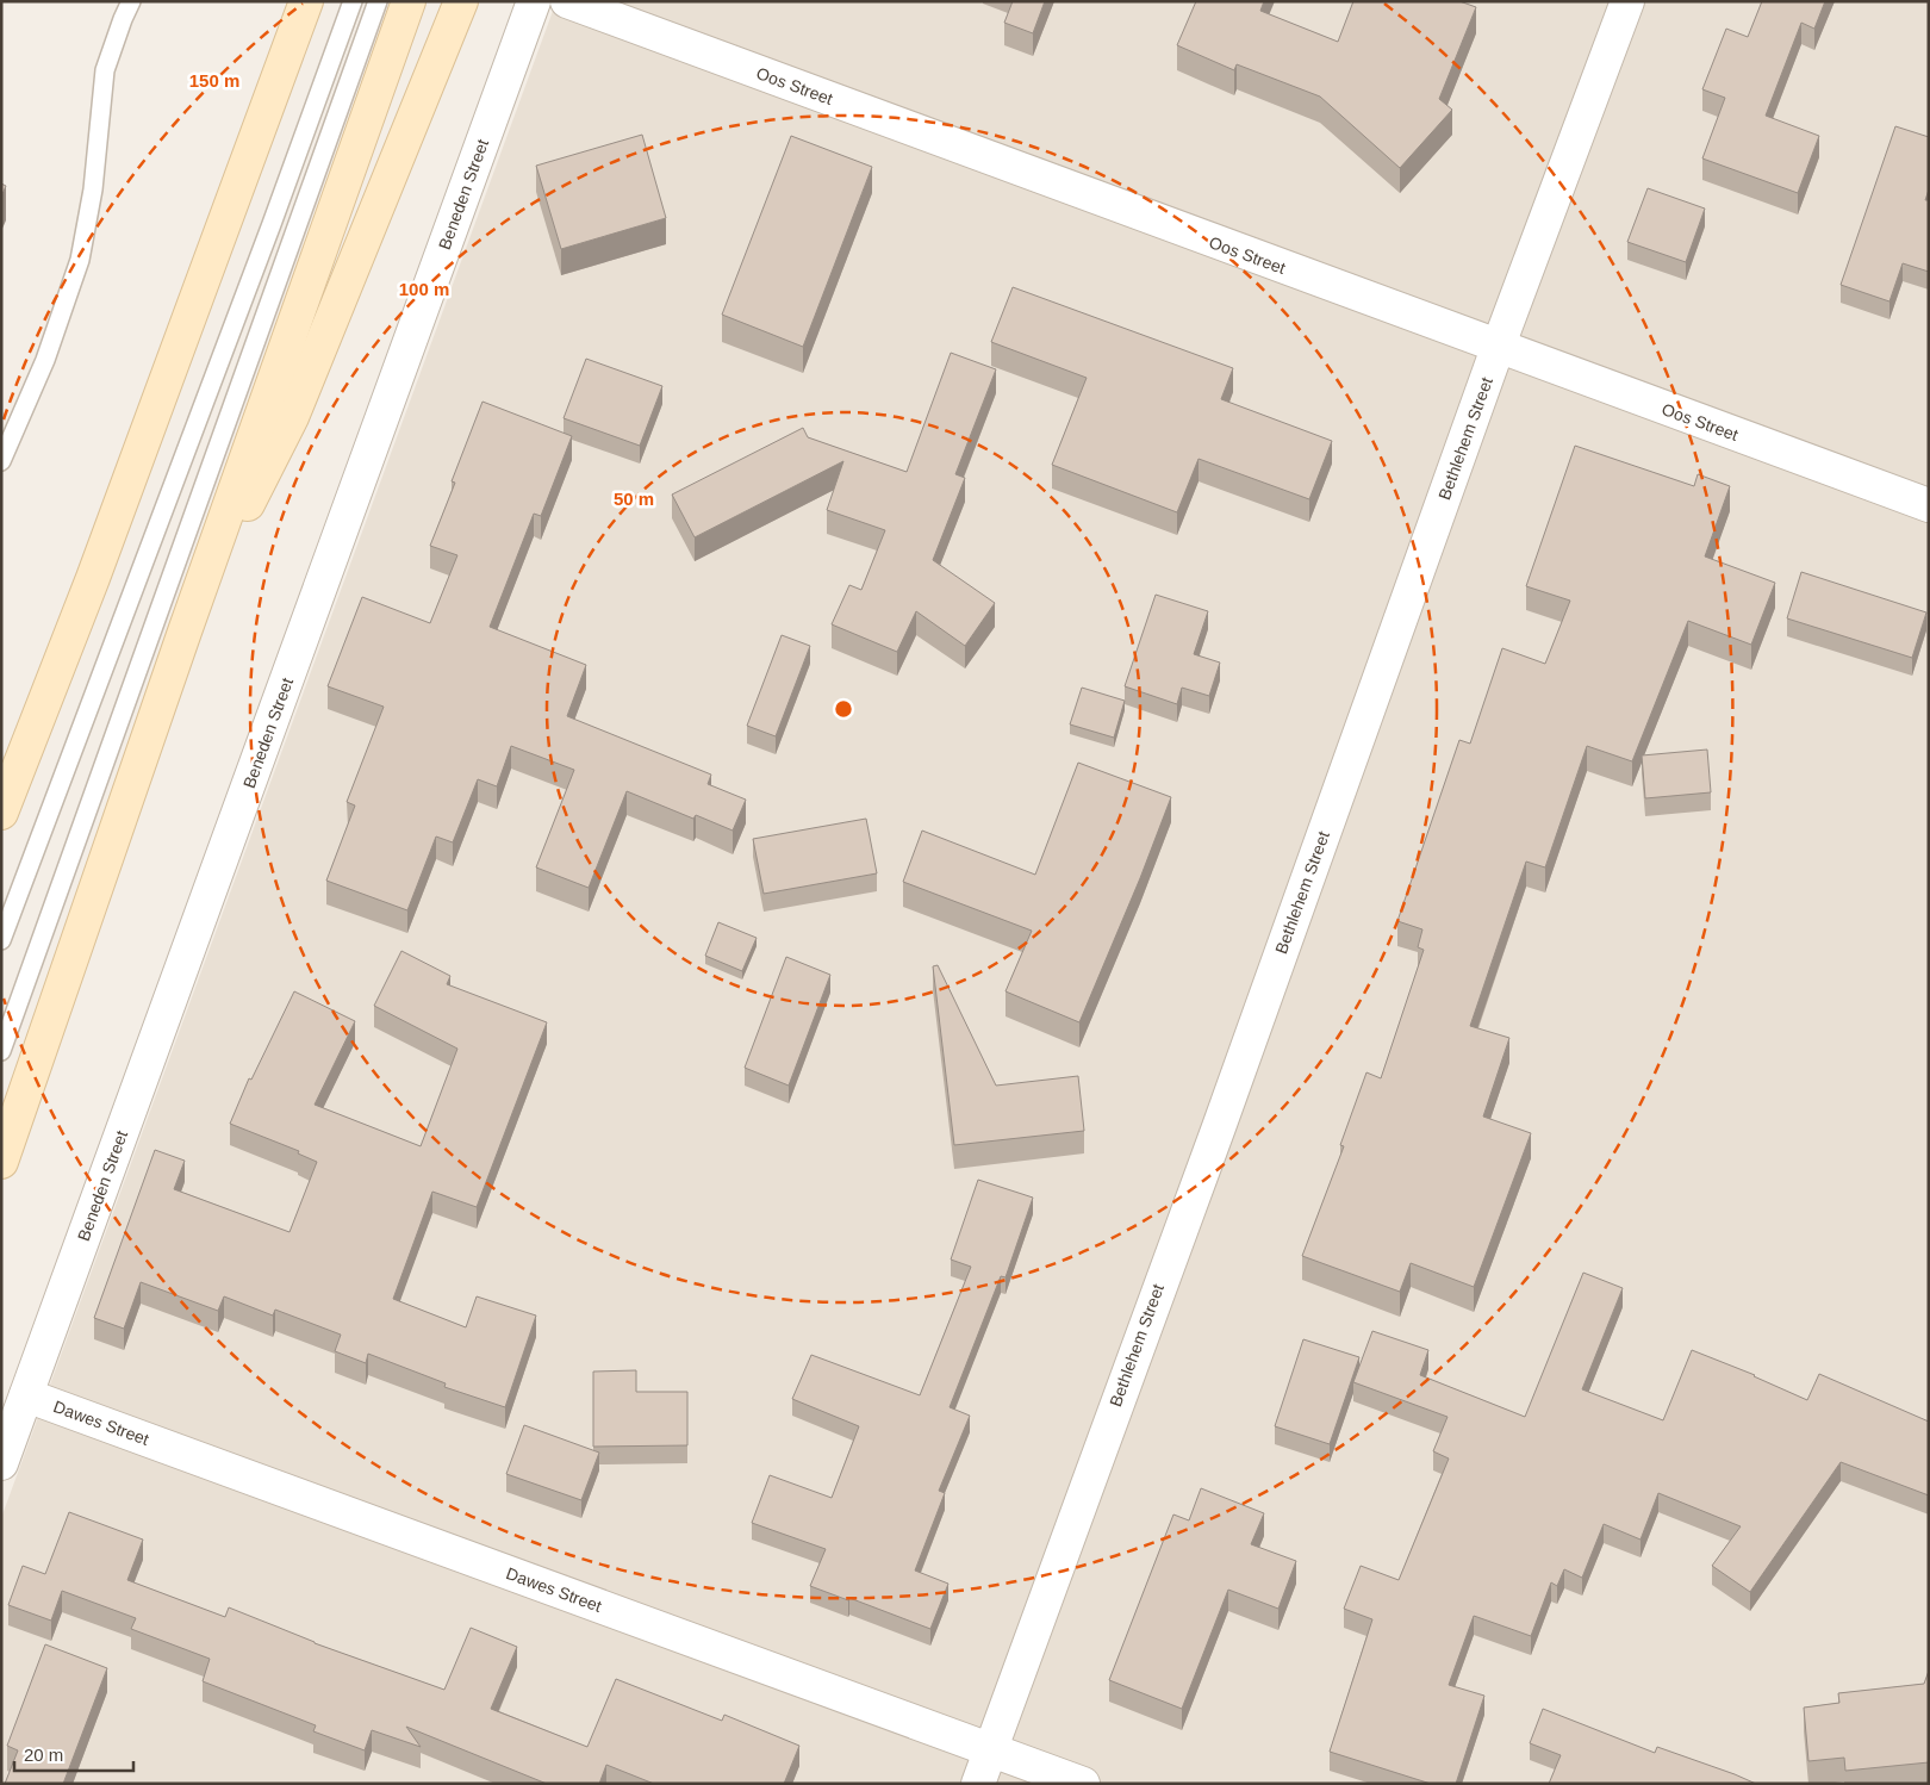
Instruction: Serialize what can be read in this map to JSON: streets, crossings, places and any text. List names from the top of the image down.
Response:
{
  "streets": {
    "street": [
      "Oos Street",
      "Beneden Street",
      "Bethlehem Street",
      "Dawes Street"
    ]
  },
  "crossings": [
    ["Oos Street", "Bethlehem Street"],
    ["Beneden Street", "Dawes Street"],
    ["Bethlehem Street", "Dawes Street"]
  ],
  "scale_bar": "20 m",
  "rings": ["150 m", "100 m", "50 m"]
}
